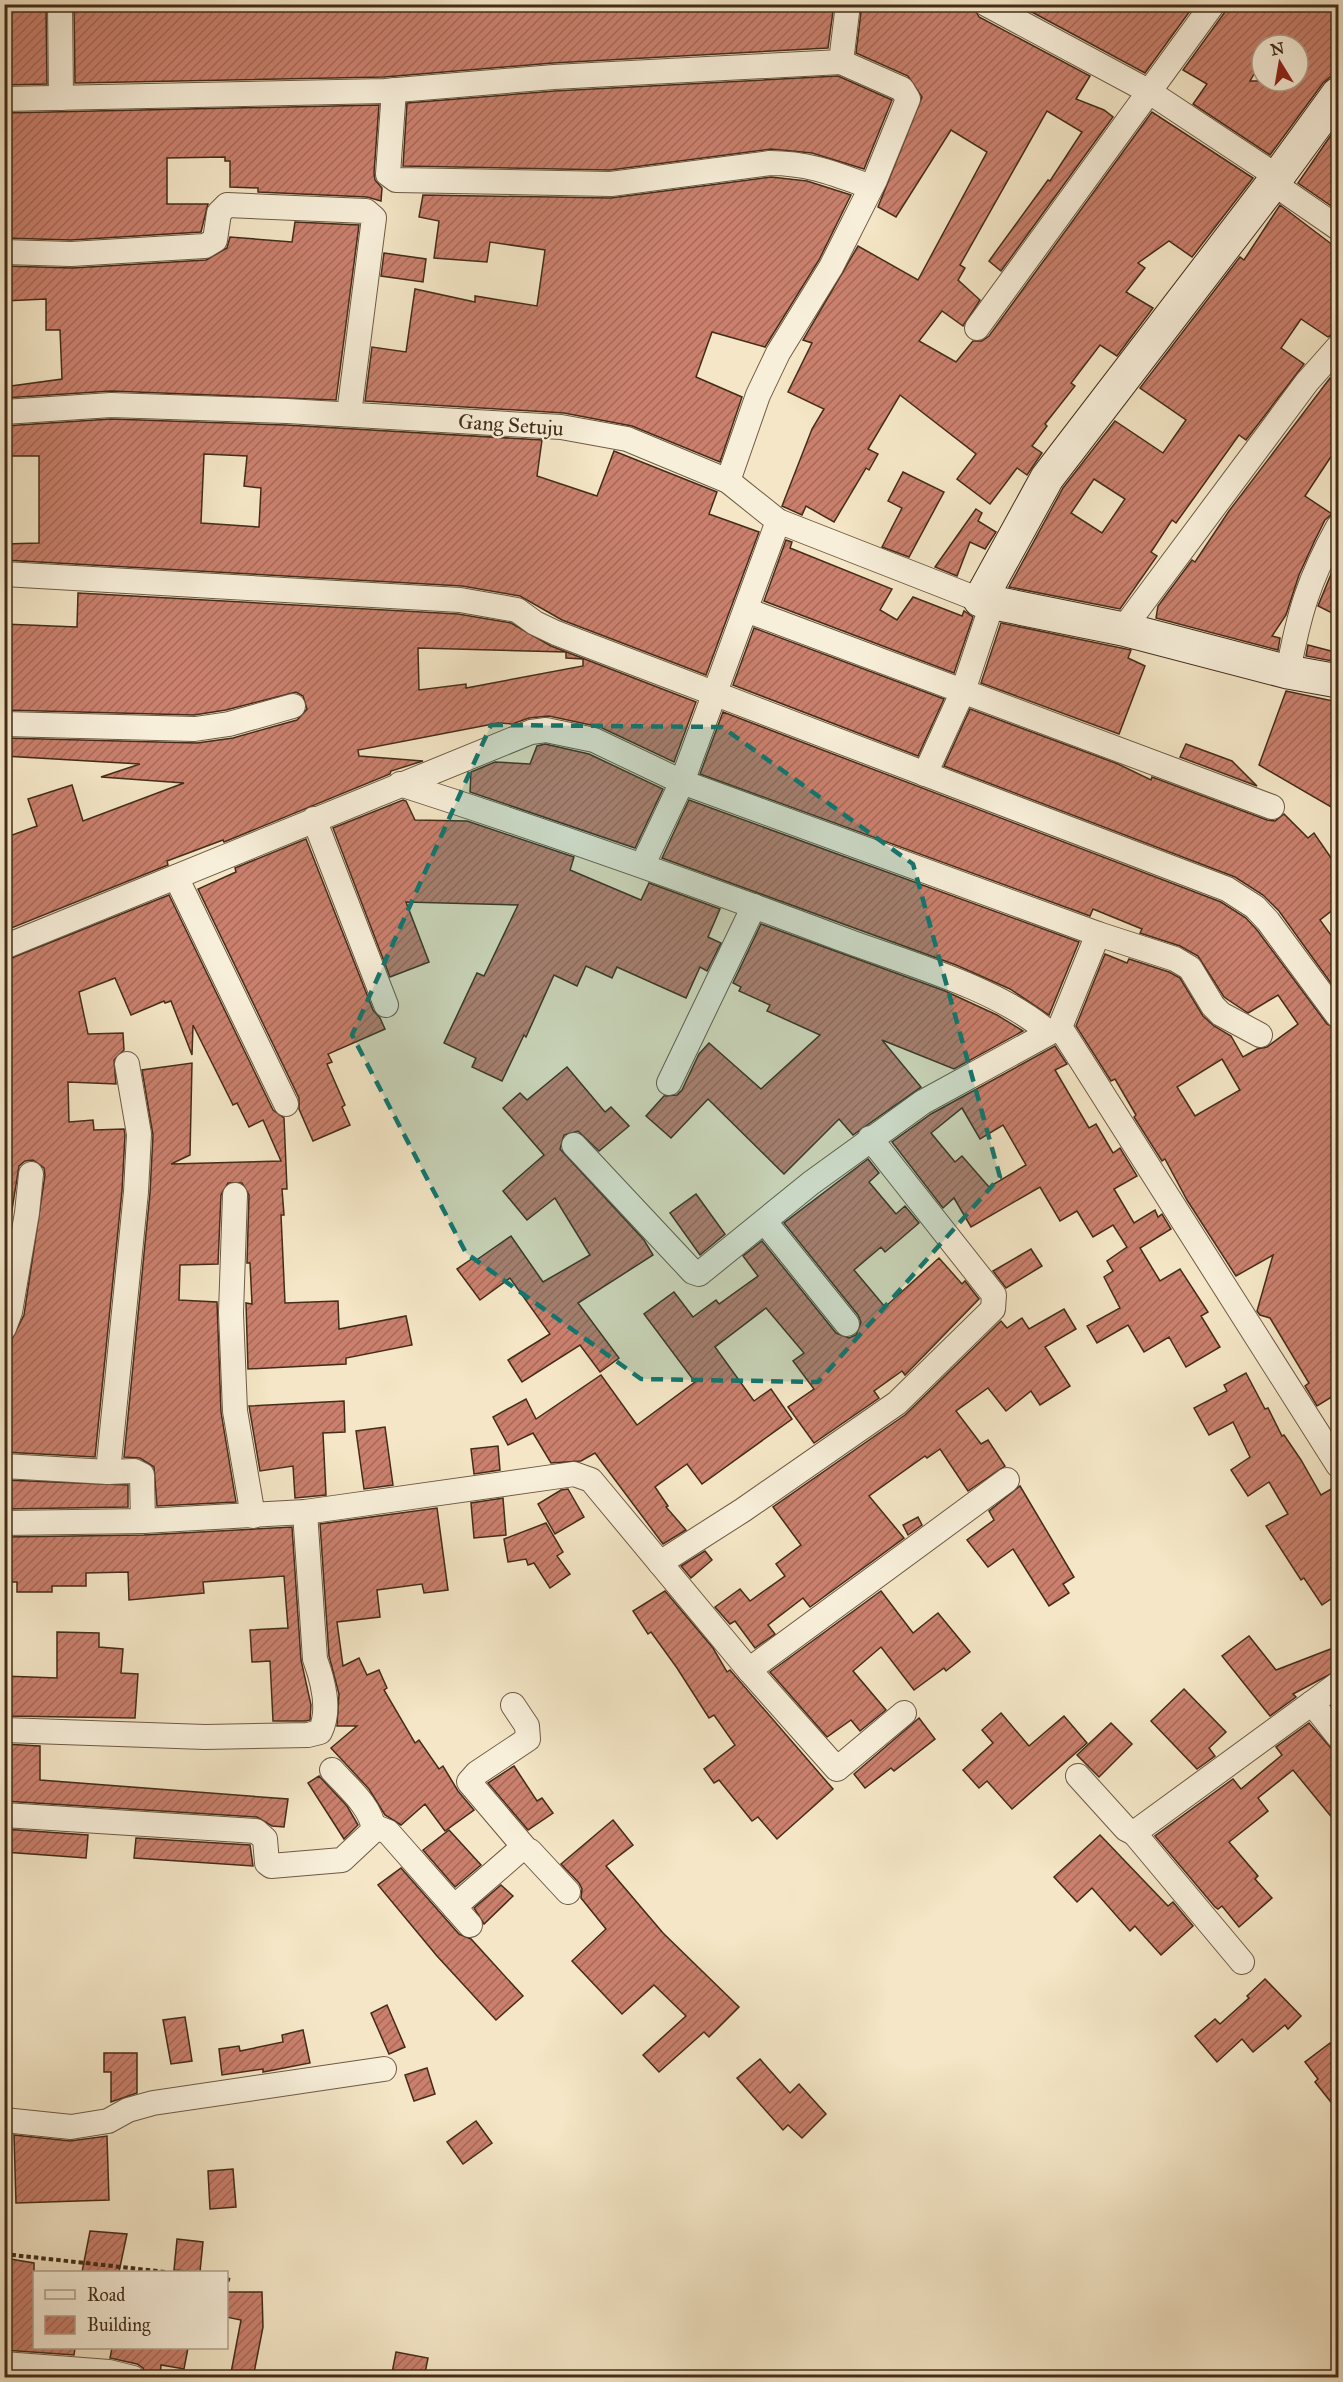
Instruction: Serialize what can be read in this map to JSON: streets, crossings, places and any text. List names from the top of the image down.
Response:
{
  "streets": {
    "street": ["Gang Setuju"]
  },
  "legend": ["Road", "Building"],
  "north": "top"
}
